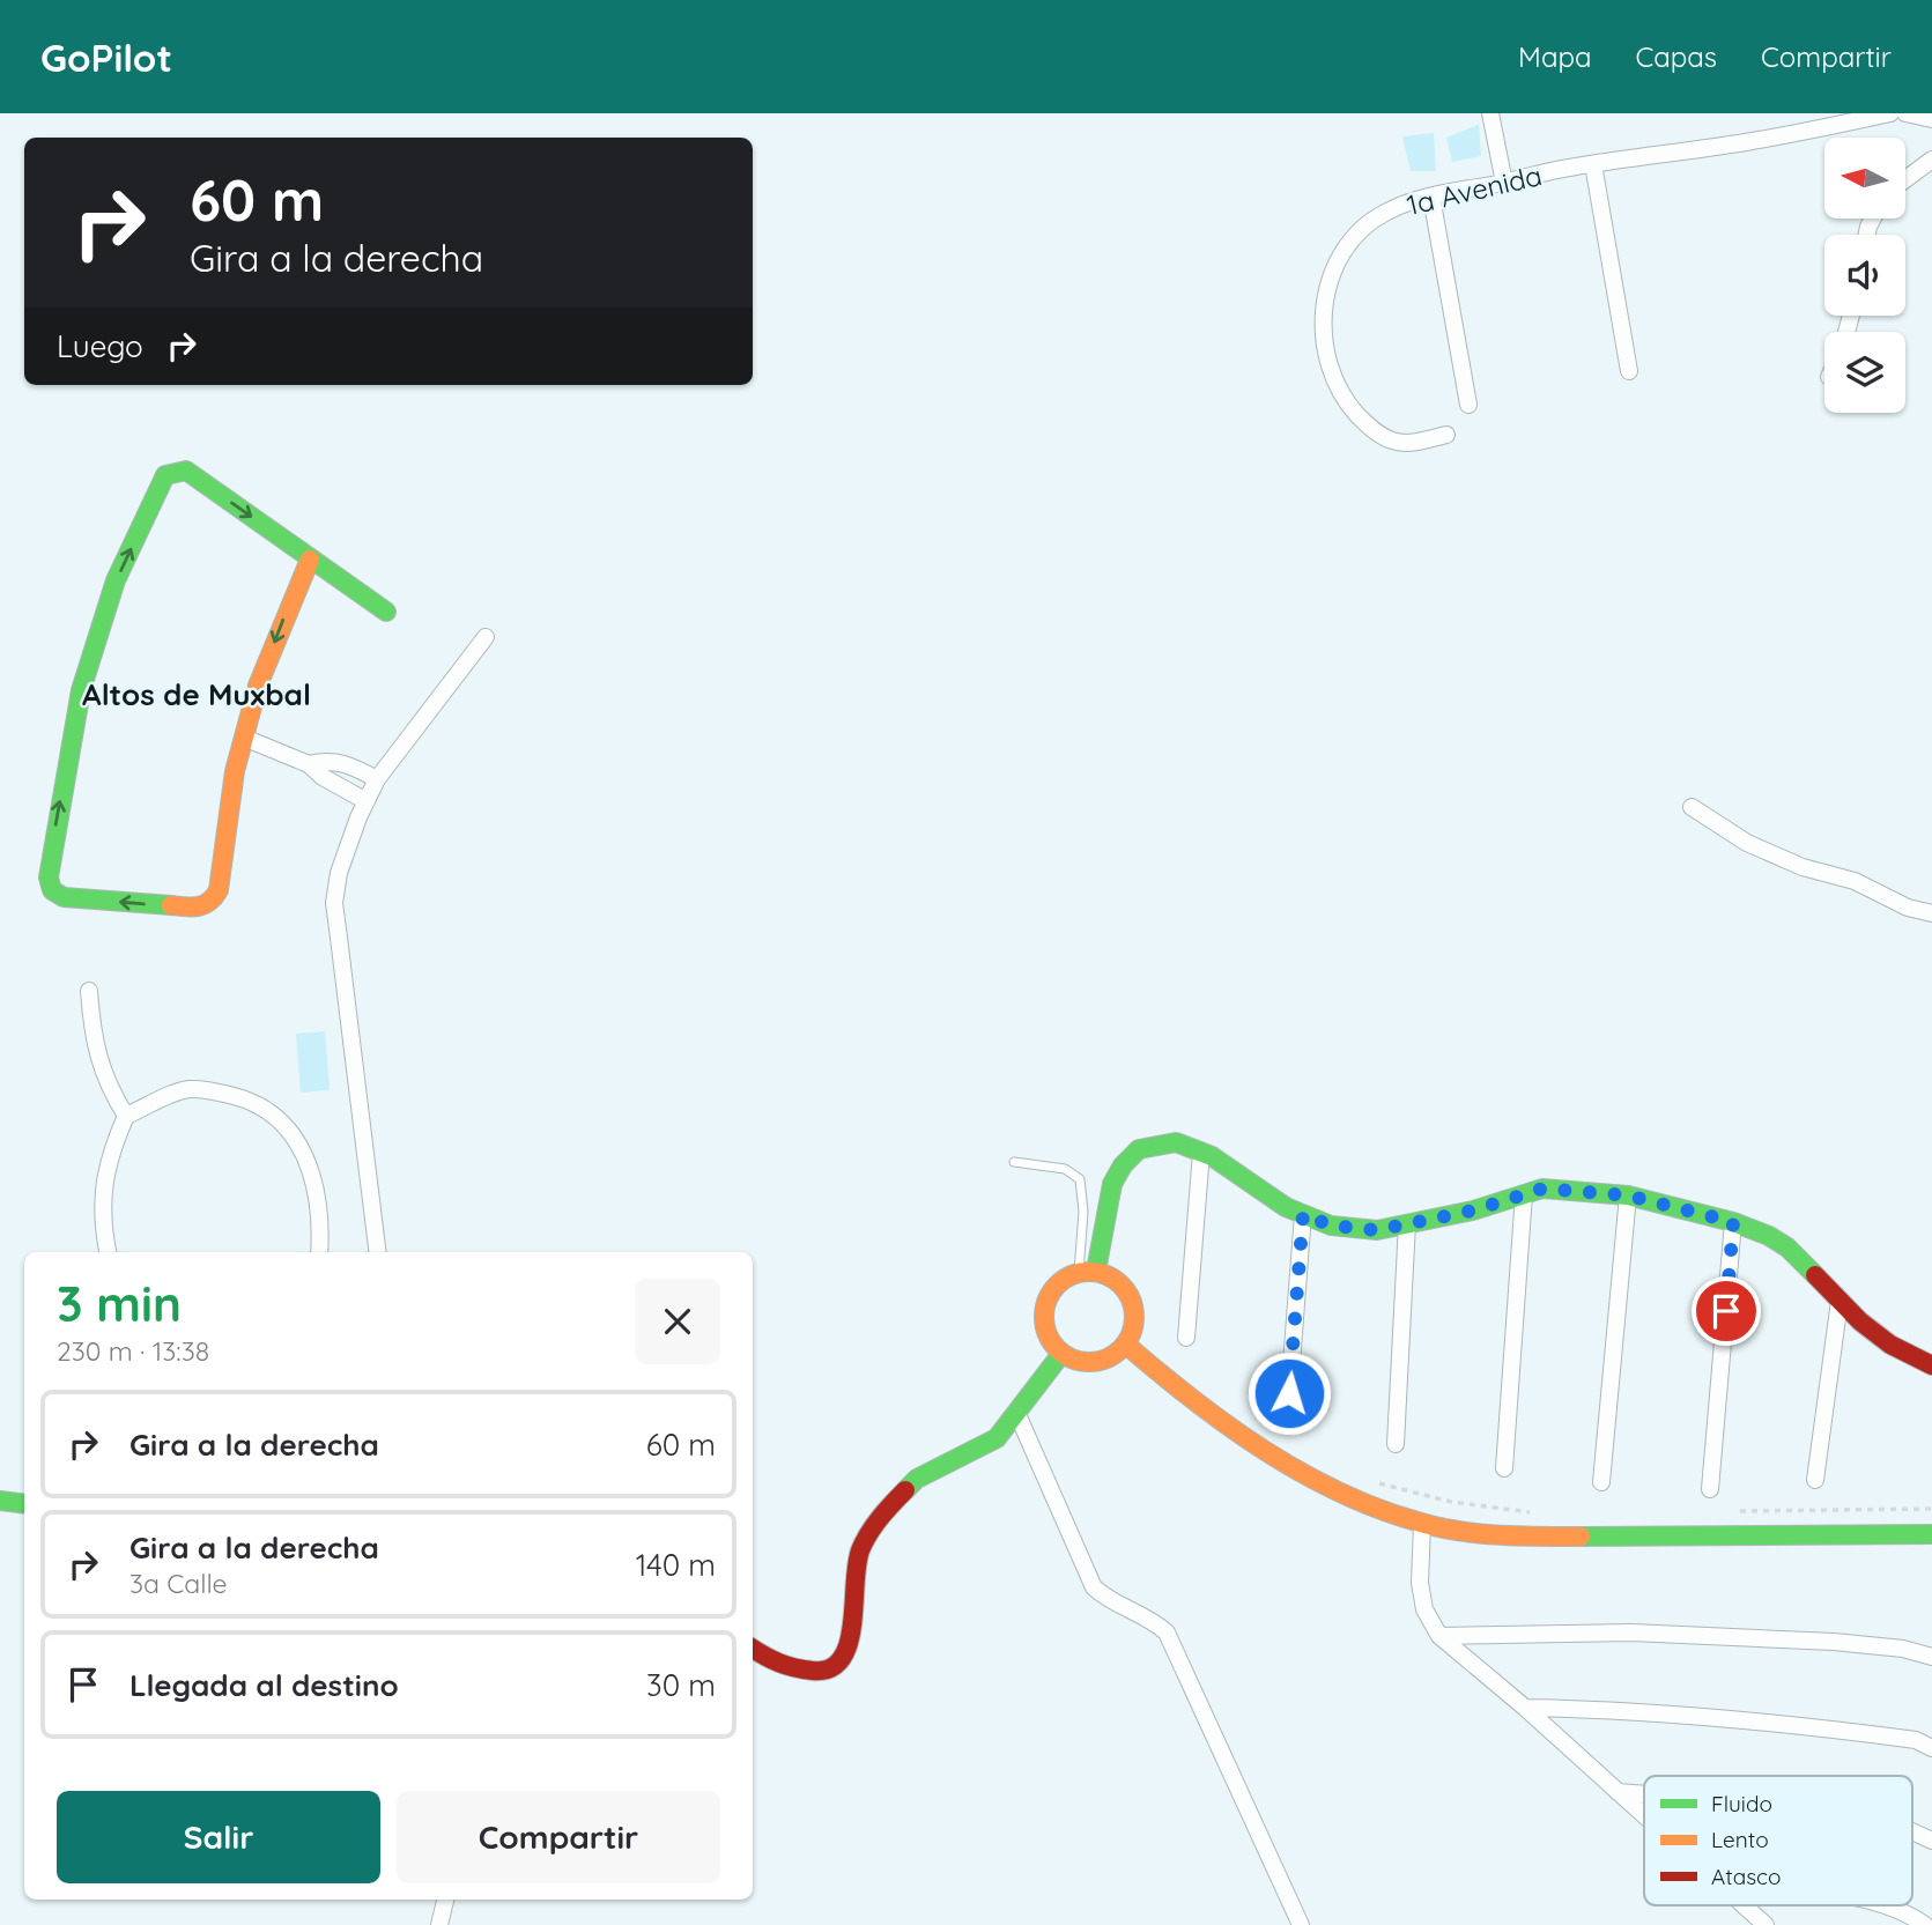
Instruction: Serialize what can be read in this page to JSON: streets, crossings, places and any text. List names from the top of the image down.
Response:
{
  "streets": {
    "street": ["1a Avenida"]
  },
  "districts": ["Altos de Muxbal"],
  "legend": ["Fluido", "Lento", "Atasco"],
  "north": "left",
  "page": {
    "header": "GoPilot",
    "nav": ["Mapa", "Capas", "Compartir"],
    "turn": ["60 m", "Gira a la derecha"],
    "then": "Luego",
    "heading": ["3 min", "230 m · 13:38"],
    "list": [
      {
        "name": "Gira a la derecha",
        "value": "60 m"
      },
      {
        "name": "Gira a la derecha",
        "note": "3a Calle",
        "value": "140 m"
      },
      {
        "name": "Llegada al destino",
        "value": "30 m"
      }
    ],
    "buttons": ["Salir", "Compartir"]
  }
}
